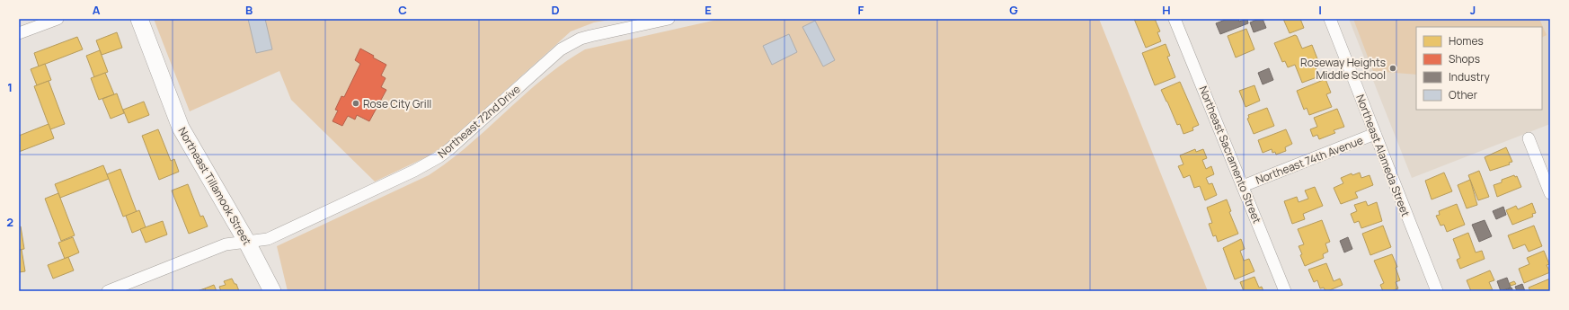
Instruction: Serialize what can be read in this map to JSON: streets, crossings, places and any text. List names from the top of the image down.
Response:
{
  "streets": {
    "street": [
      "Northeast 72nd Drive",
      "Northeast Sacramento Street",
      "Northeast Alameda Street",
      "Northeast 74th Avenue",
      "Northeast Tillamook Street"
    ]
  },
  "crossings": [
    ["Northeast 72nd Drive", "Northeast Tillamook Street"],
    ["Northeast Sacramento Street", "Northeast 74th Avenue"],
    ["Northeast Alameda Street", "Northeast 74th Avenue"]
  ],
  "places": ["Roseway Heights Middle School", "Rose City Grill"],
  "legend": [
    "Homes",
    "Shops",
    "Industry",
    "Other"
  ],
  "grid": {
    "columns": [
      "A",
      "B",
      "C",
      "D",
      "E",
      "F",
      "G",
      "H",
      "I",
      "J"
    ],
    "rows": ["1", "2"]
  }
}
